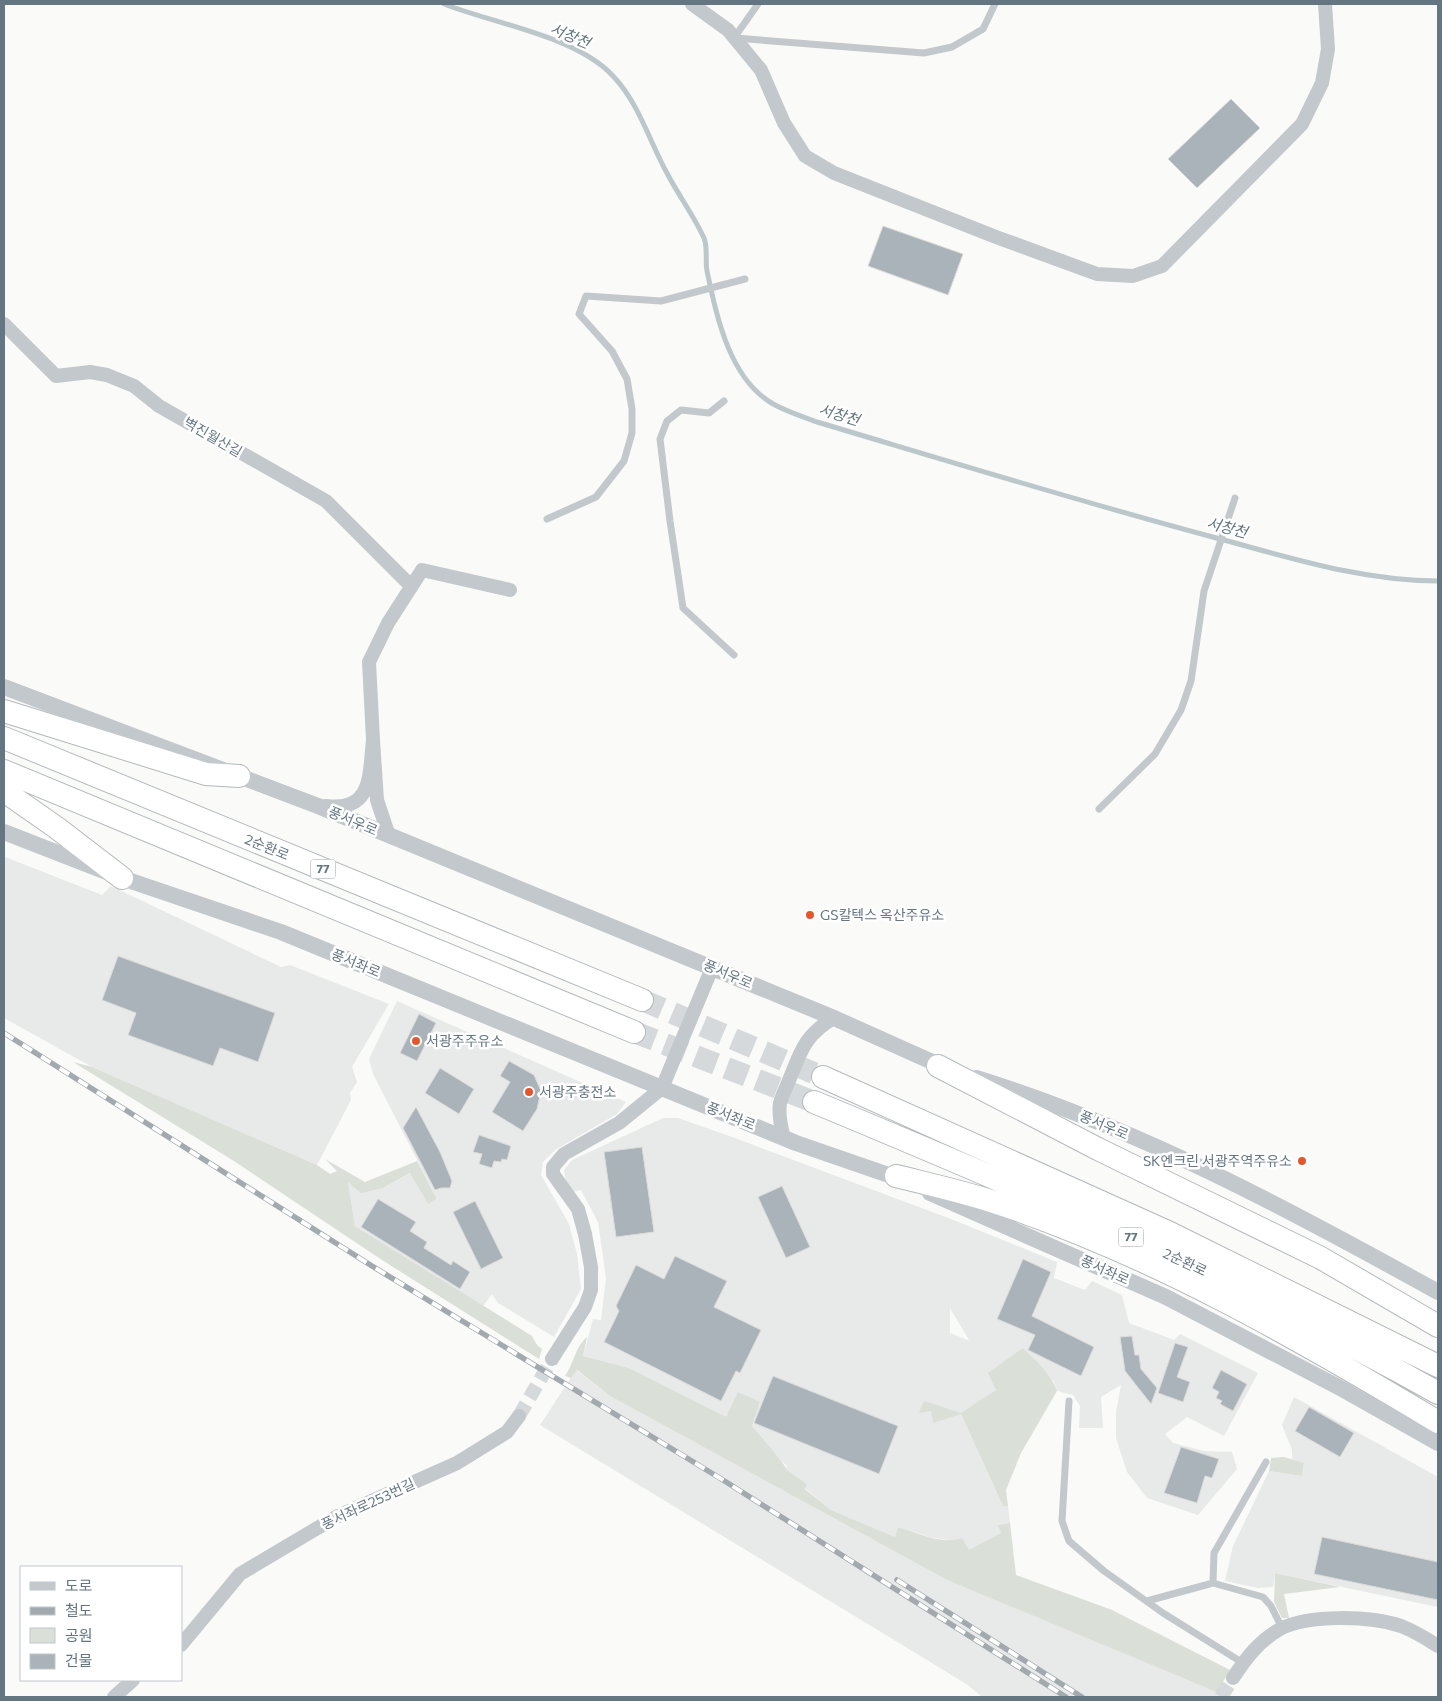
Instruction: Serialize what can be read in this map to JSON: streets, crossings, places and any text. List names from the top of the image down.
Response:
{
  "streets": {
    "highway": ["2순환로", "77"],
    "street": [
      "벽진월산길",
      "풍서우로",
      "풍서좌로",
      "풍서좌로253번길"
    ]
  },
  "water": ["서창천"],
  "places": [
    "GS칼텍스 옥산주유소",
    "서광주주유소",
    "서광주충전소",
    "SK엔크린 서광주역주유소"
  ],
  "legend": [
    "도로",
    "철도",
    "공원",
    "건물"
  ]
}
